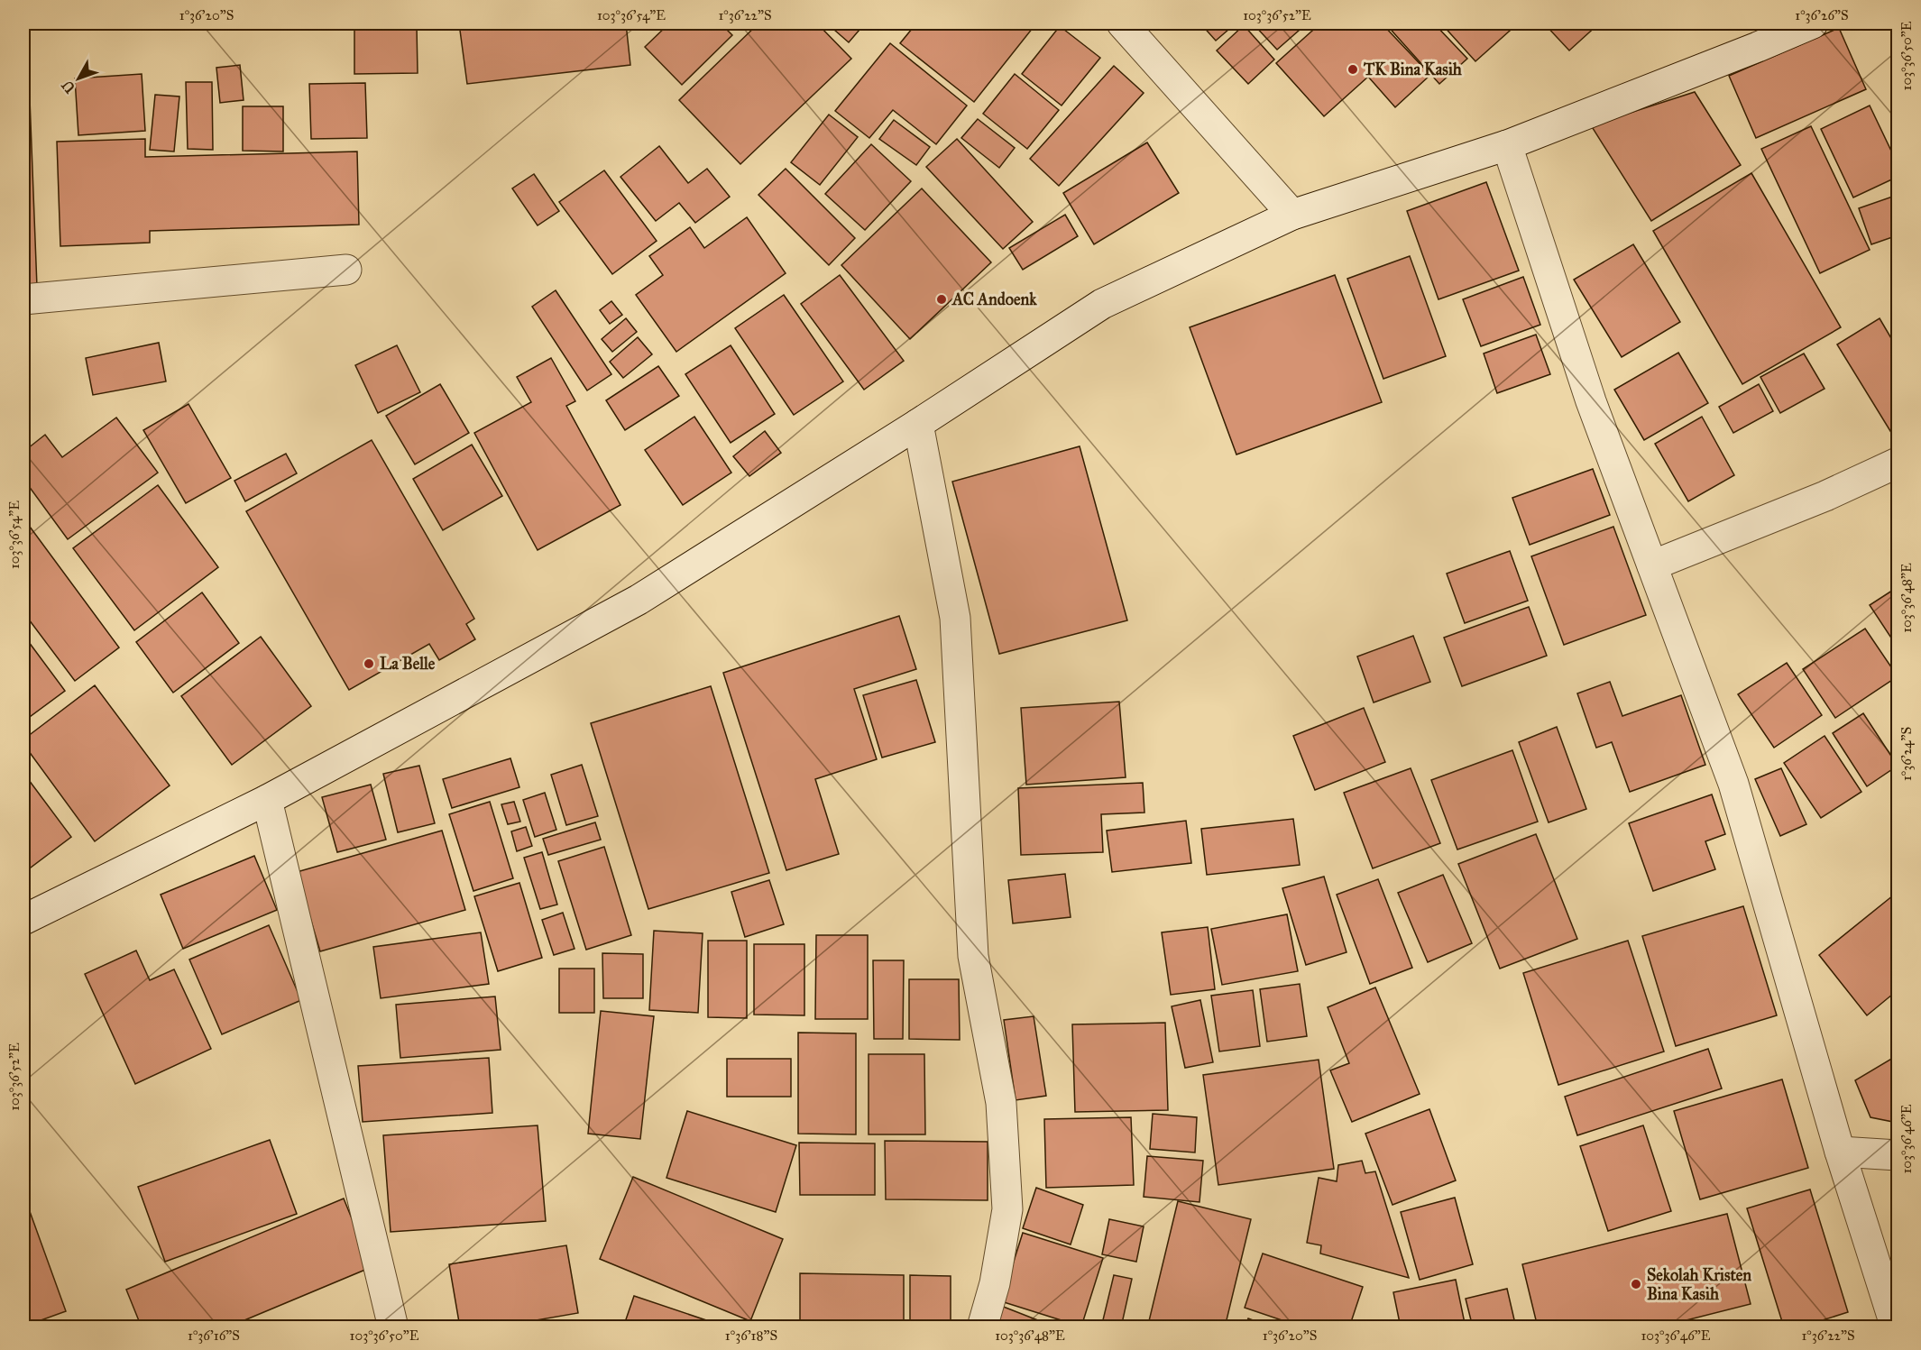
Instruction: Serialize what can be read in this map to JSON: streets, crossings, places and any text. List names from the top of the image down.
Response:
{
  "places": [
    "TK Bina Kasih",
    "AC Andoenk",
    "La Belle",
    "Sekolah Kristen Bina Kasih"
  ],
  "north": "bottom left",
  "coordinates": [
    "1°36'20\"S",
    "103°36'54\"E",
    "1°36'22\"S",
    "103°36'52\"E",
    "1°36'26\"S",
    "103°36'50\"E",
    "103°36'48\"E",
    "1°36'24\"S",
    "103°36'46\"E",
    "1°36'16\"S",
    "1°36'18\"S"
  ]
}
